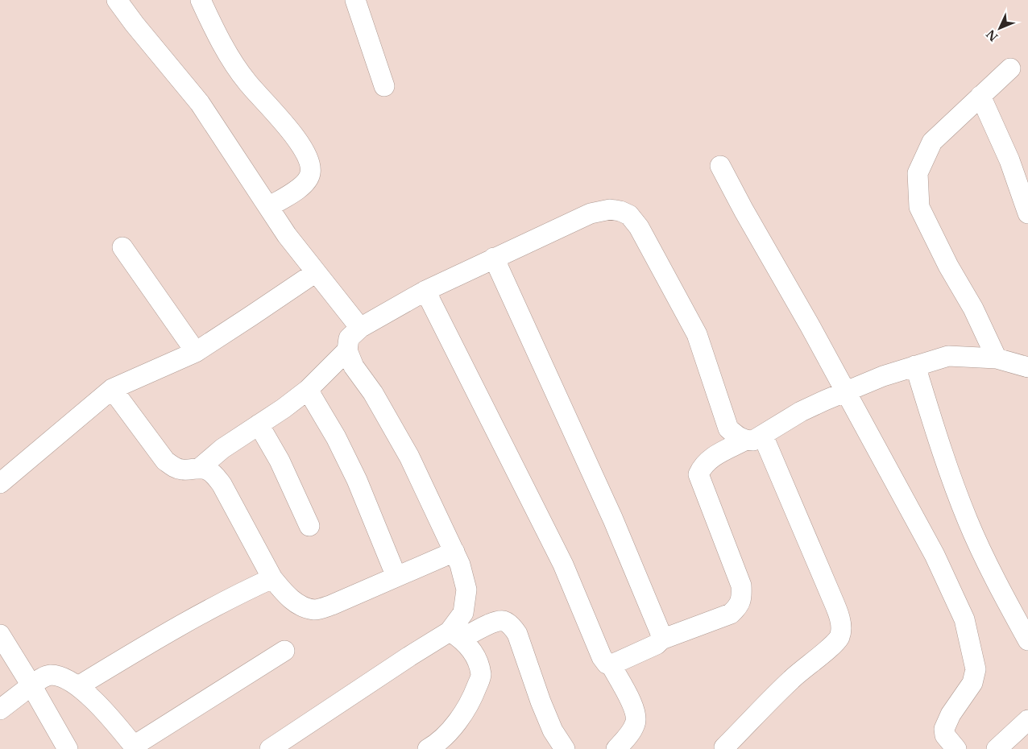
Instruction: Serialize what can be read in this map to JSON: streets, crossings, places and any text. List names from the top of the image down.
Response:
{
  "north": "bottom left"
}
